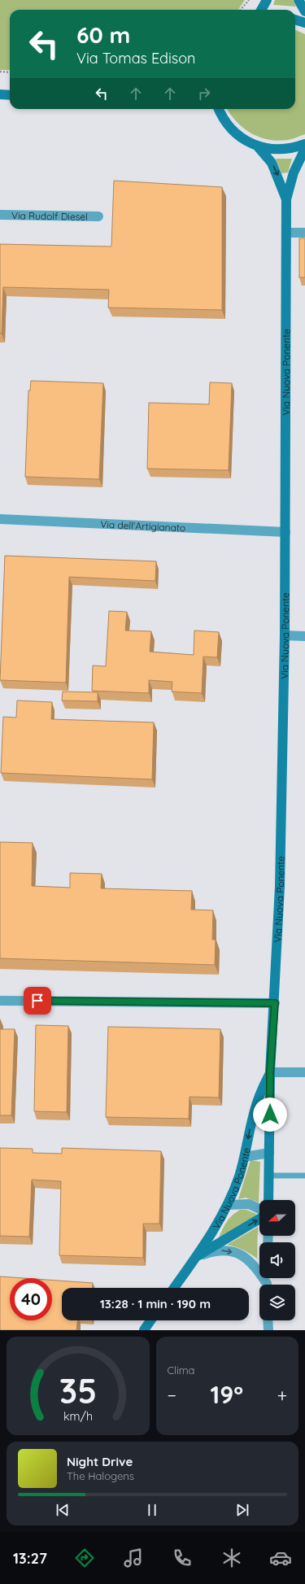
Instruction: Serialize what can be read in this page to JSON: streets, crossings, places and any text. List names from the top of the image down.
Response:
{
  "streets": {
    "street": ["Via Rudolf Diesel", "Via Nuova Ponente", "Via dell'Artigianato"]
  },
  "crossings": [
    ["Via Nuova Ponente", "Via dell'Artigianato"]
  ],
  "north": "left",
  "page": {
    "turn": ["60 m", "Via Tomas Edison"],
    "limit": "40",
    "trip": "13:28 · 1 min · 190 m",
    "tile": "Clima",
    "heat": ["−", "19°", "+"],
    "song": ["Night Drive", "The Halogens"],
    "tabs": "13:27",
    "gauge": ["35", "km/h"]
  }
}
